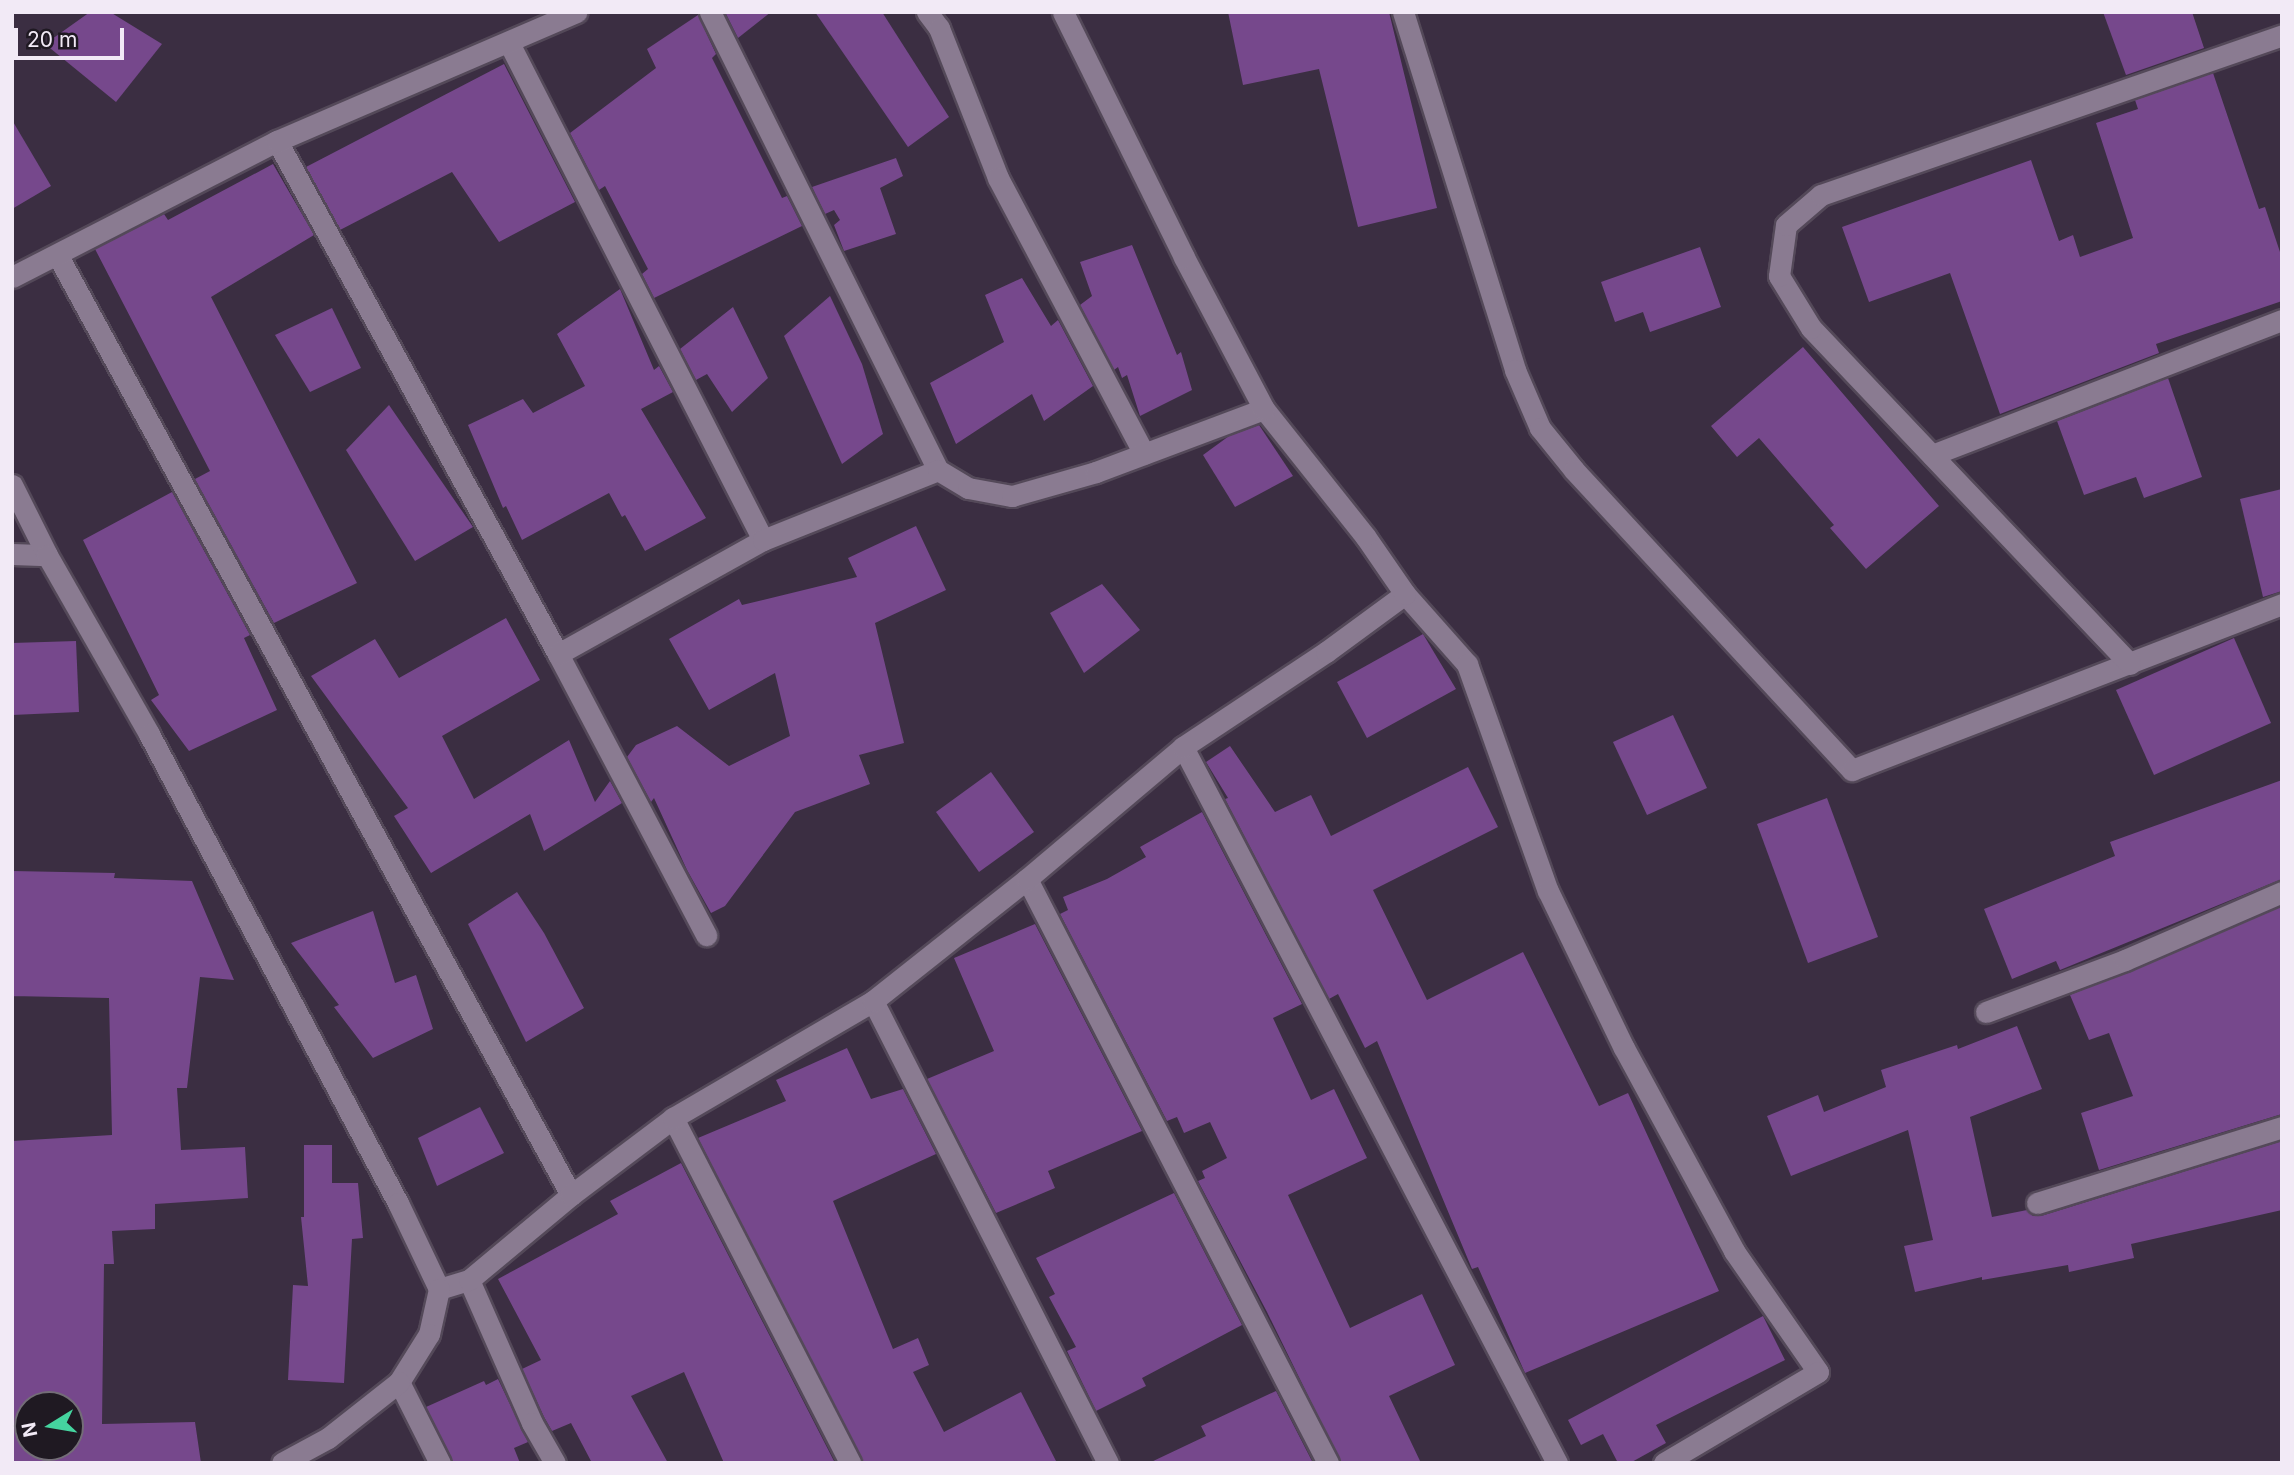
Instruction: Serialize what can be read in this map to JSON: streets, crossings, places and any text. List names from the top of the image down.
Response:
{
  "scale_bar": "20 m",
  "north": "left"
}
